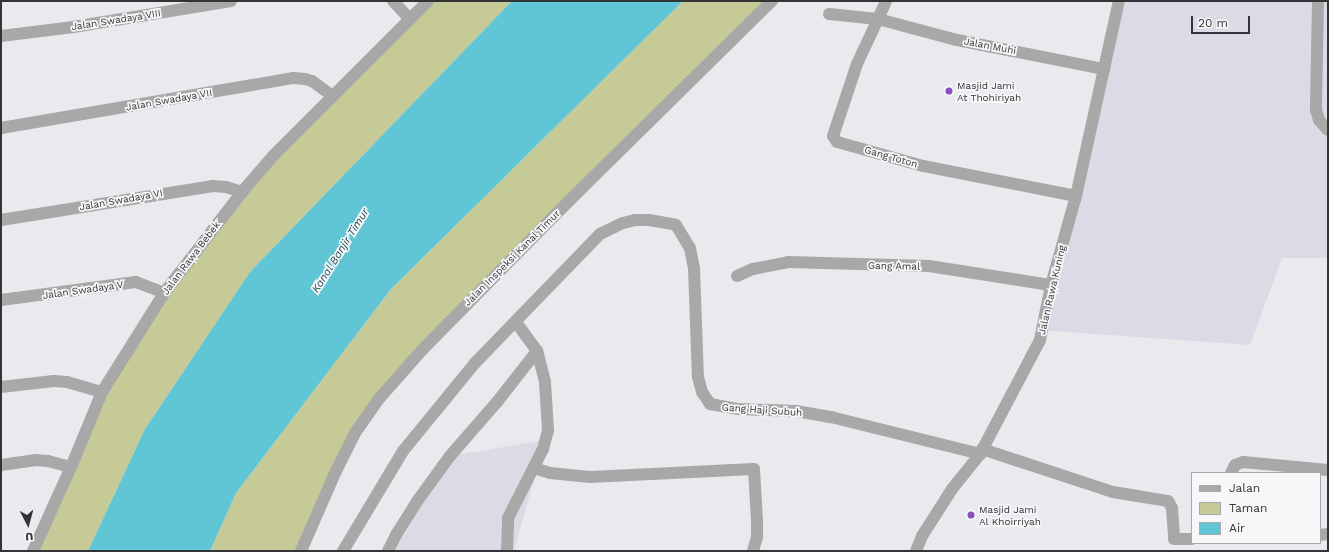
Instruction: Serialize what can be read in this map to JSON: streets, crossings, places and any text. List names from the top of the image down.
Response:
{
  "streets": {
    "street": [
      "Jalan Swadaya VIII",
      "Jalan Muhi",
      "Jalan Swadaya VII",
      "Gang Toton",
      "Jalan Swadaya VI",
      "Jalan Rawa Bebek",
      "Jalan Inspeksi Kanal Timur",
      "Gang Amal",
      "Jalan Swadaya V",
      "Jalan Rawa Kuning",
      "Gang Haji Subuh"
    ]
  },
  "crossings": [
    ["Jalan Muhi", "Gang Toton"],
    ["Jalan Muhi", "Jalan Rawa Kuning"],
    ["Jalan Swadaya VII", "Jalan Rawa Bebek"],
    ["Gang Toton", "Jalan Rawa Kuning"],
    ["Jalan Swadaya VI", "Jalan Rawa Bebek"],
    ["Jalan Rawa Bebek", "Jalan Swadaya V"],
    ["Gang Amal", "Jalan Rawa Kuning"],
    ["Jalan Rawa Kuning", "Gang Haji Subuh"]
  ],
  "water": ["Kanal Banjir Timur"],
  "places": ["Masjid Jami At Thohiriyah", "Masjid Jami Al Khoirriyah"],
  "legend": ["Jalan", "Taman", "Air"],
  "scale_bar": "20 m",
  "north": "bottom"
}
